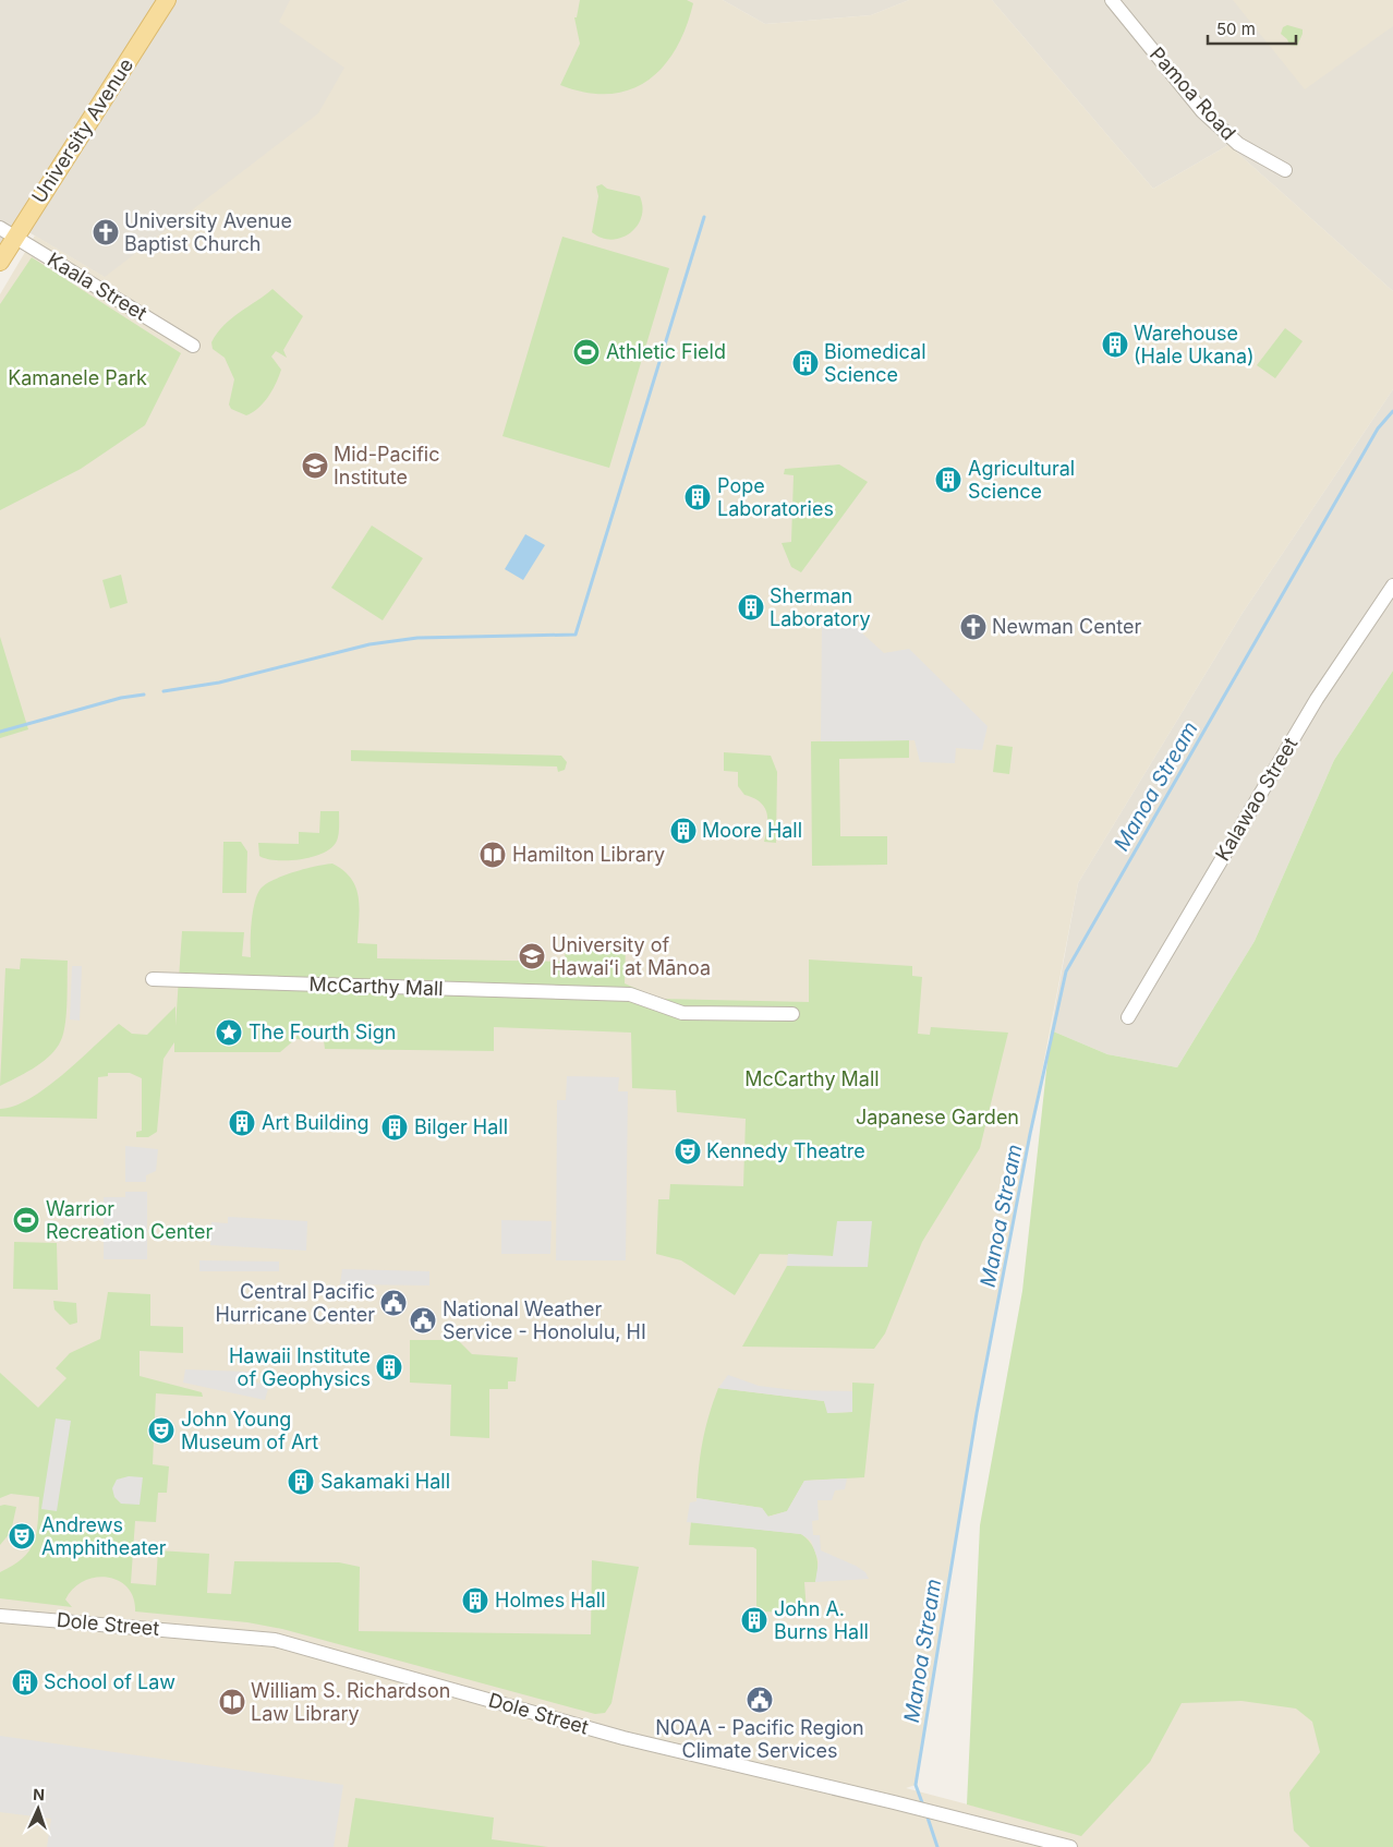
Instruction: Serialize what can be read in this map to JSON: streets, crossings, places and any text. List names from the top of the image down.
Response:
{
  "streets": {
    "main road": ["University Avenue"],
    "street": [
      "Pamoa Road",
      "Kaala Street",
      "Kalawao Street",
      "McCarthy Mall",
      "Dole Street"
    ]
  },
  "crossings": [
    ["University Avenue", "Kaala Street"]
  ],
  "water": ["Manoa Stream"],
  "parks": ["Kamanele Park", "McCarthy Mall", "Japanese Garden"],
  "places": {
    "church": ["University Avenue Baptist Church", "Newman Center"],
    "building": [
      "Warehouse (Hale Ukana)",
      "Biomedical Science",
      "Agricultural Science",
      "Pope Laboratories",
      "Sherman Laboratory",
      "Moore Hall",
      "Art Building",
      "Bilger Hall",
      "Hawaii Institute of Geophysics",
      "Sakamaki Hall",
      "Holmes Hall",
      "John A. Burns Hall",
      "School of Law"
    ],
    "sports": ["Athletic Field", "Warrior Recreation Center"],
    "school or university": ["Mid-Pacific Institute", "University of Hawaiʻi at Mānoa"],
    "library": ["Hamilton Library", "William S. Richardson Law Library"],
    "place": ["The Fourth Sign"],
    "theatre": ["Kennedy Theatre", "John Young Museum of Art", "Andrews Amphitheater"],
    "public building": ["Central Pacific Hurricane Center", "National Weather Service - Honolulu, HI", "NOAA - Pacific Region Climate Services"]
  },
  "scale_bar": "50 m",
  "north": "top"
}
